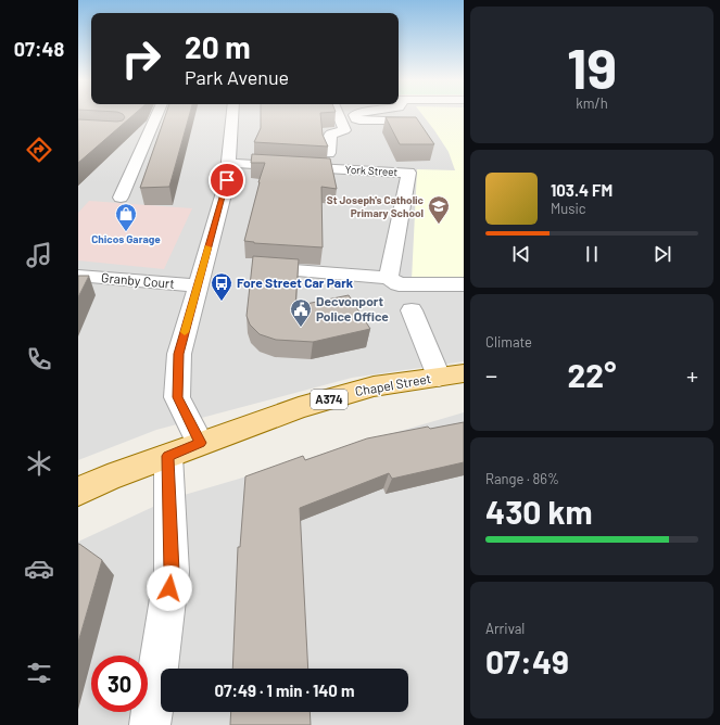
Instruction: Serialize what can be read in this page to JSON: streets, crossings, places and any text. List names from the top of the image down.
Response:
{
  "streets": {
    "main road": ["Chapel Street", "A374"],
    "street": ["York Street", "Granby Court"]
  },
  "crossings": [
    ["Chapel Street", "A374"]
  ],
  "places": {
    "school or university": ["St Joseph's Catholic Primary School"],
    "shop": ["Chicos Garage"],
    "bus stop": ["Fore Street Car Park"],
    "public building": ["Decvonport Police Office"]
  },
  "page": {
    "tabs": "07:48",
    "tile": [
      ["19", "km/h"],
      "Climate",
      ["Range · 86%", "430 km"],
      ["Arrival", "07:49"]
    ],
    "turn": ["20 m", "Park Avenue"],
    "song": ["103.4 FM", "Music"],
    "heat": ["−", "22°", "+"],
    "limit": "30",
    "trip": "07:49 · 1 min · 140 m"
  }
}
